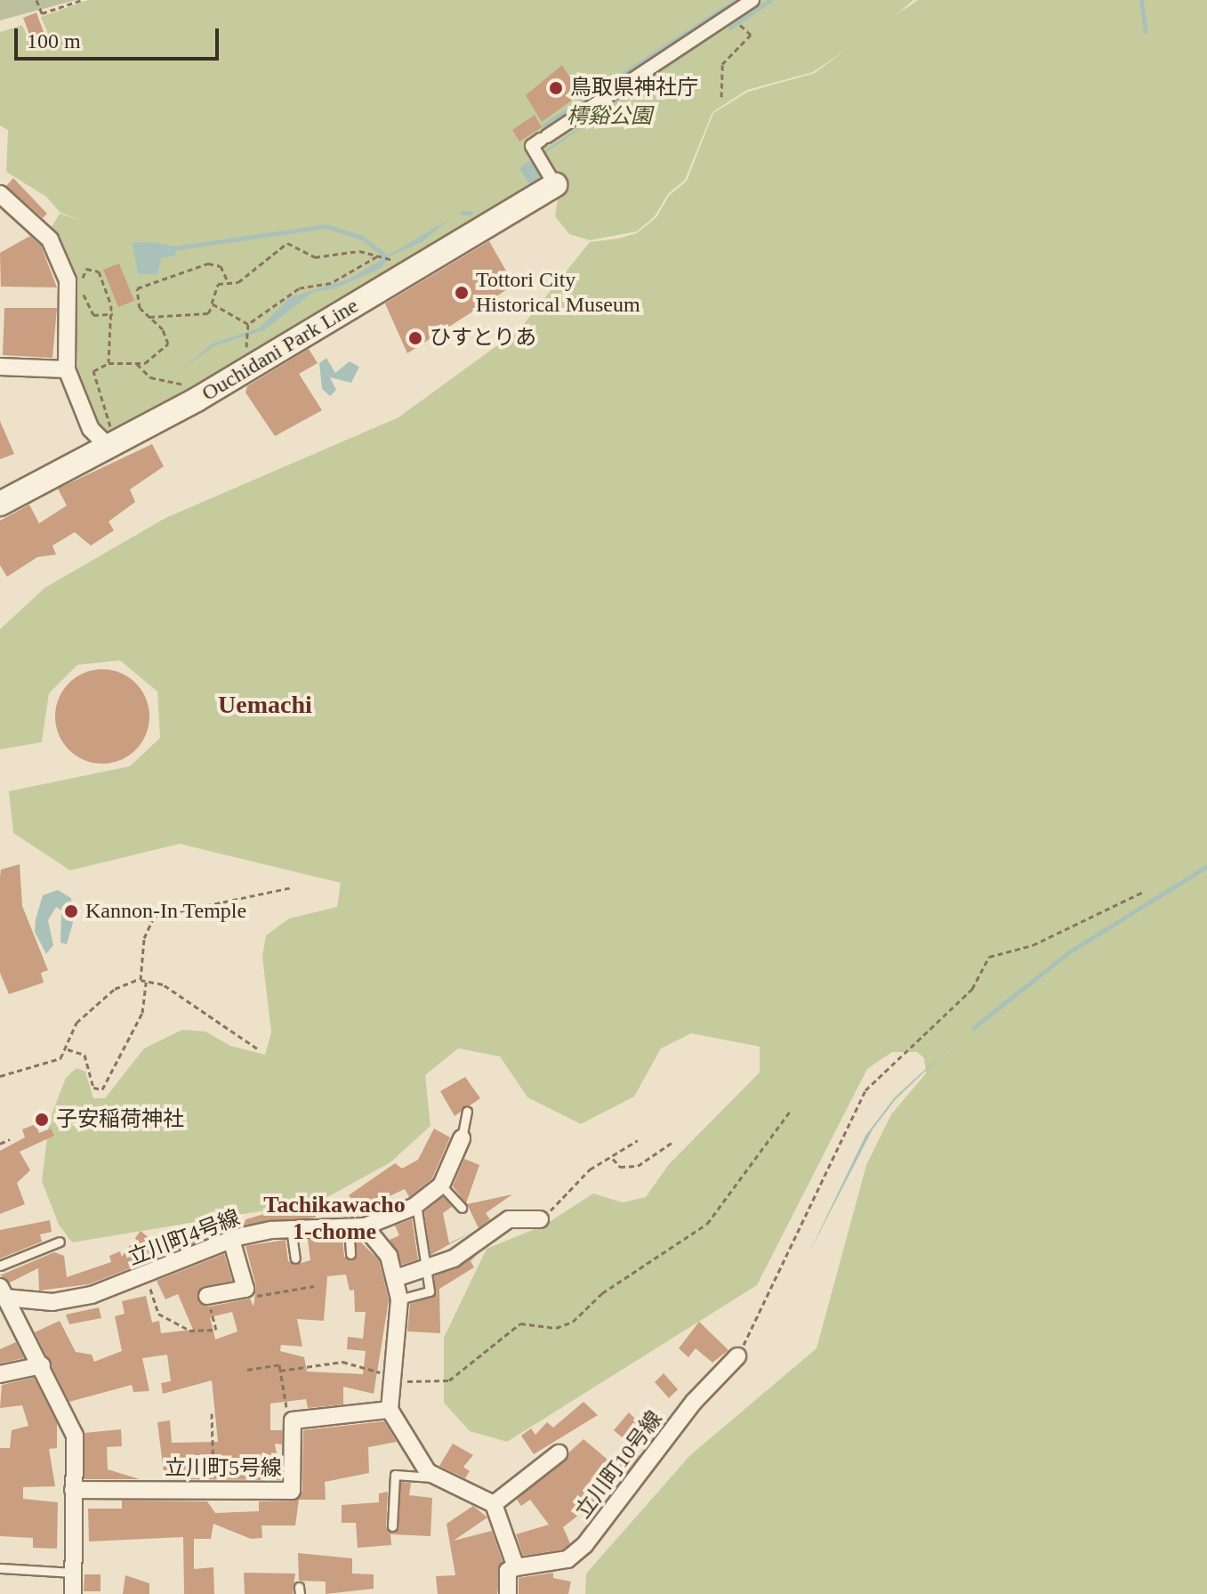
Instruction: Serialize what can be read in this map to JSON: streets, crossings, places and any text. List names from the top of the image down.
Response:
{
  "streets": {
    "main road": ["Ouchidani Park Line"],
    "street": ["立川町4号線", "立川町10号線", "立川町5号線"]
  },
  "districts": ["Uemachi", "Tachikawacho 1-chome"],
  "parks": ["樗谿公園"],
  "places": [
    "鳥取県神社庁",
    "Tottori City Historical Museum",
    "ひすとりあ",
    "Kannon-In Temple",
    "子安稲荷神社"
  ],
  "scale_bar": "100 m"
}
